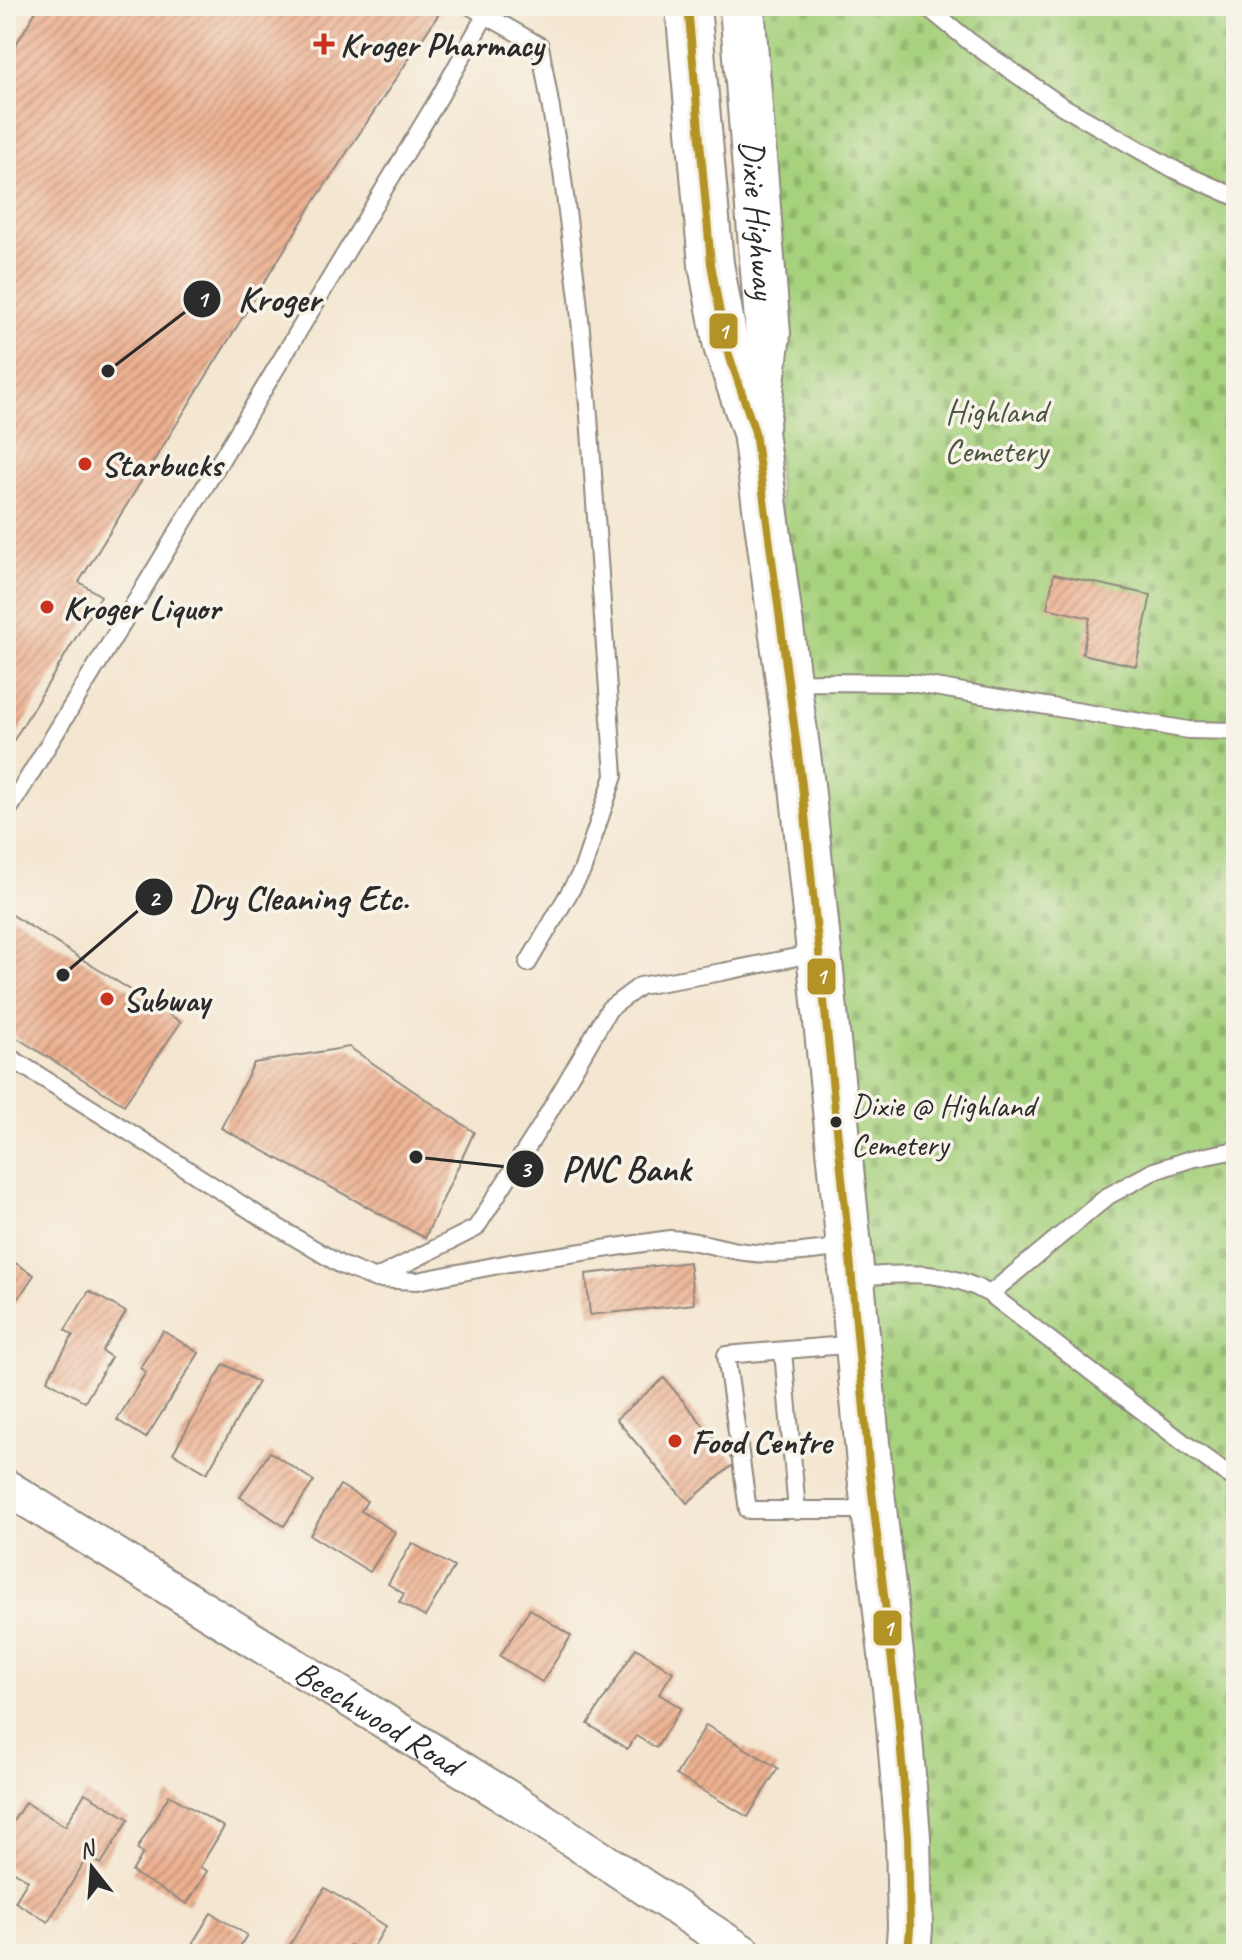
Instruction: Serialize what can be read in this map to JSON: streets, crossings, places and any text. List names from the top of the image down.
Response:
{
  "streets": {
    "main road": ["Dixie Highway"],
    "street": ["Beechwood Road"]
  },
  "parks": ["Highland Cemetery"],
  "places": {
    "health": ["Kroger Pharmacy"],
    "other": [
      "Kroger",
      "Starbucks",
      "Kroger Liquor",
      "Dry Cleaning Etc.",
      "Subway",
      "Dixie @ Highland Cemetery",
      "PNC Bank",
      "Food Centre"
    ]
  },
  "lines": ["transit line 1"],
  "north": "top"
}
